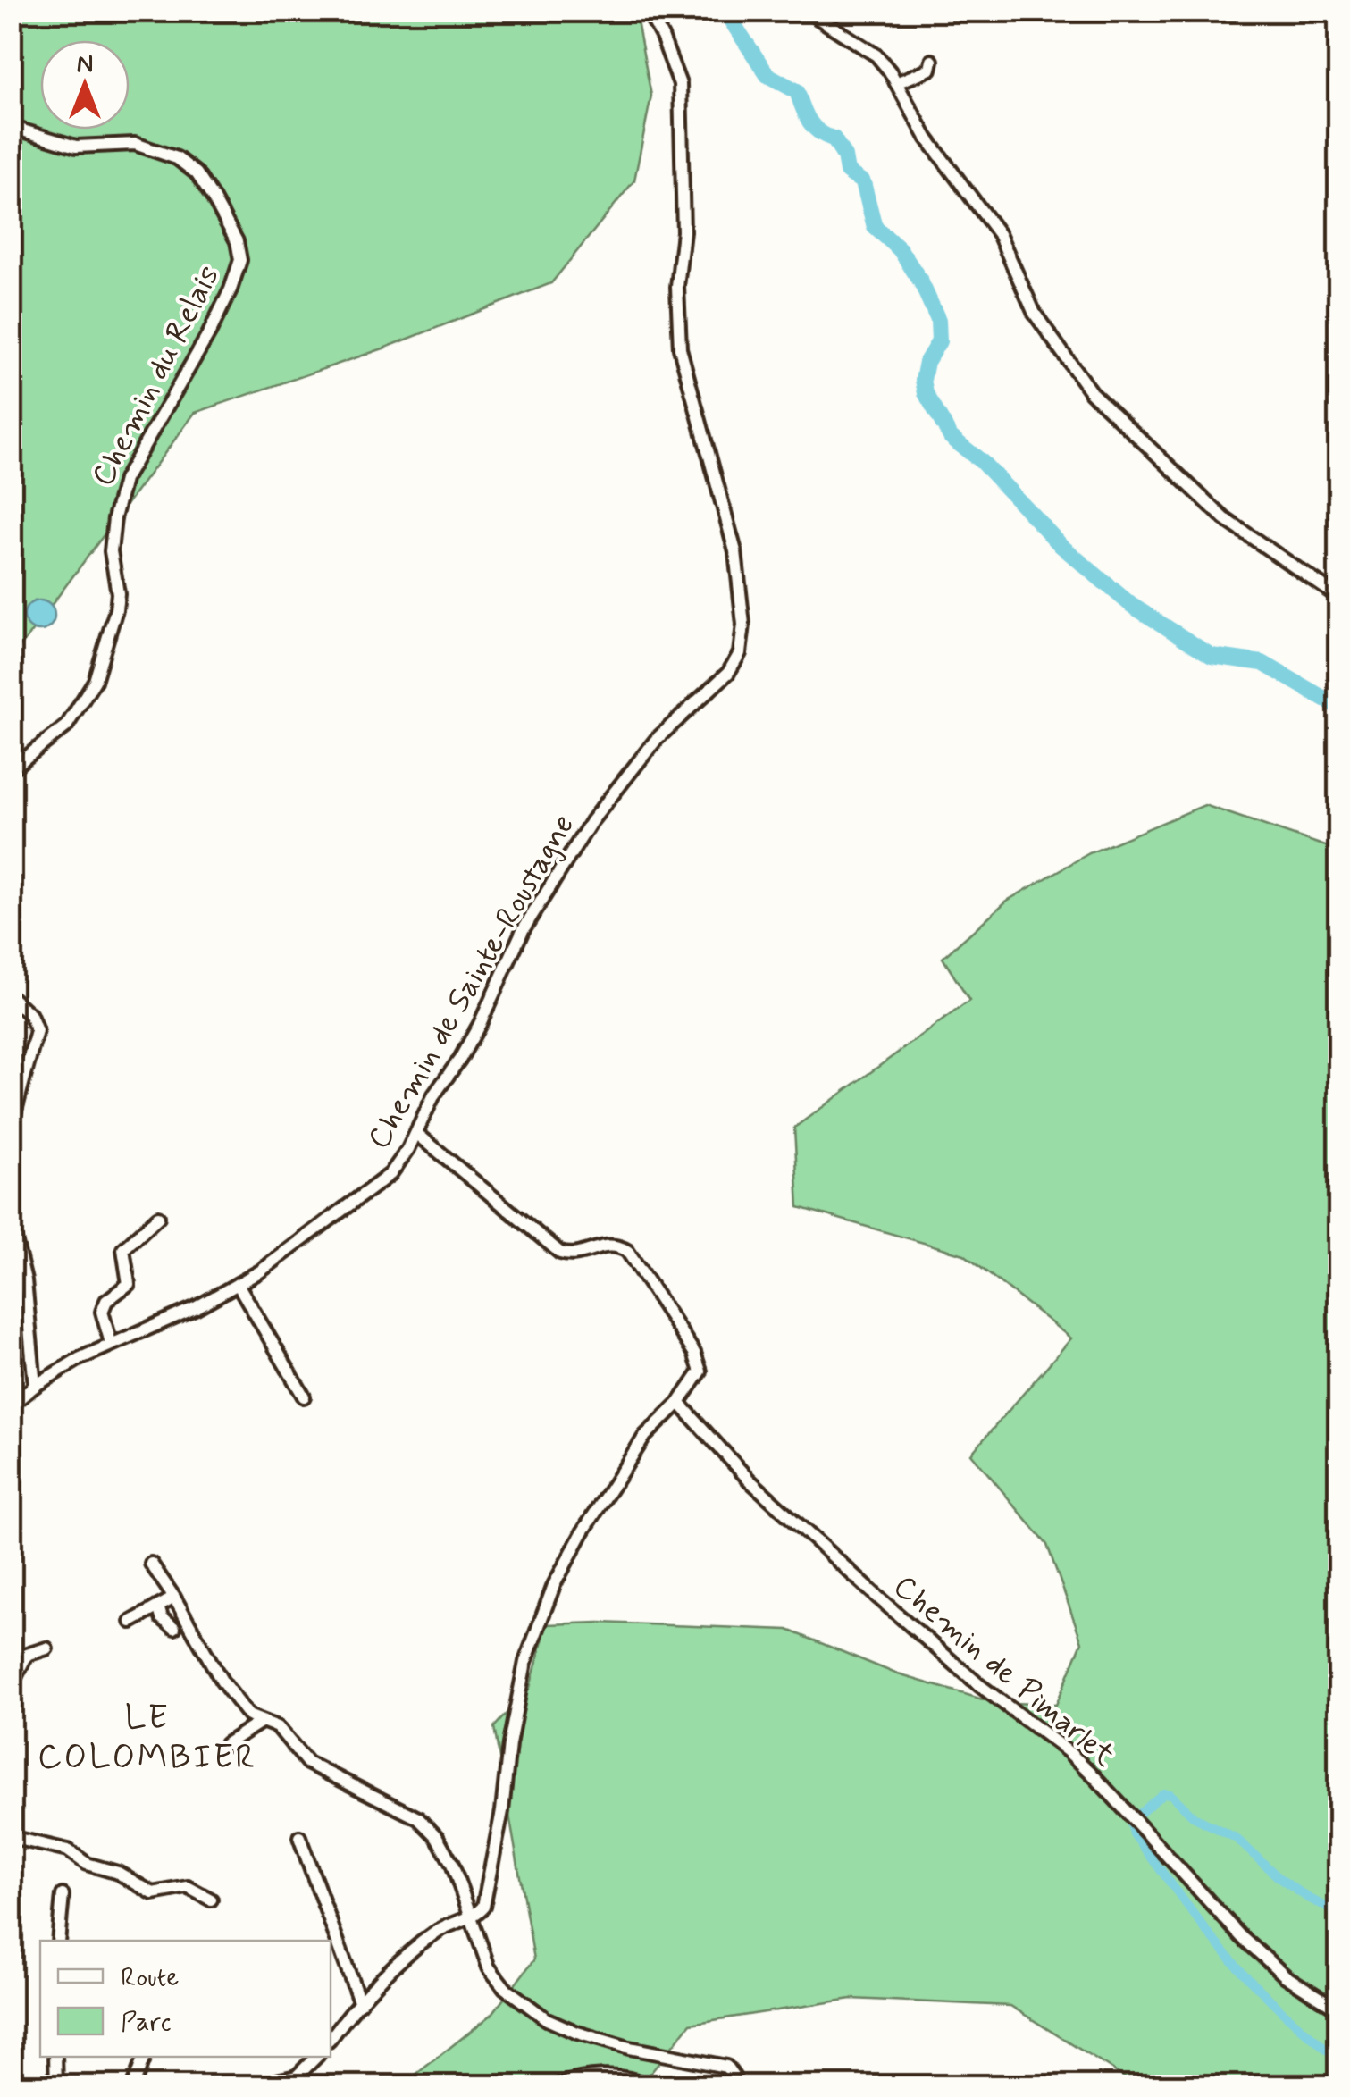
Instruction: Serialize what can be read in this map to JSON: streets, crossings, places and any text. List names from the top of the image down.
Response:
{
  "streets": {
    "street": ["Chemin du Relais", "Chemin de Sainte-Roustagne", "Chemin de Pimarlet"]
  },
  "districts": ["LE COLOMBIER"],
  "legend": ["Route", "Parc"],
  "north": "top"
}
